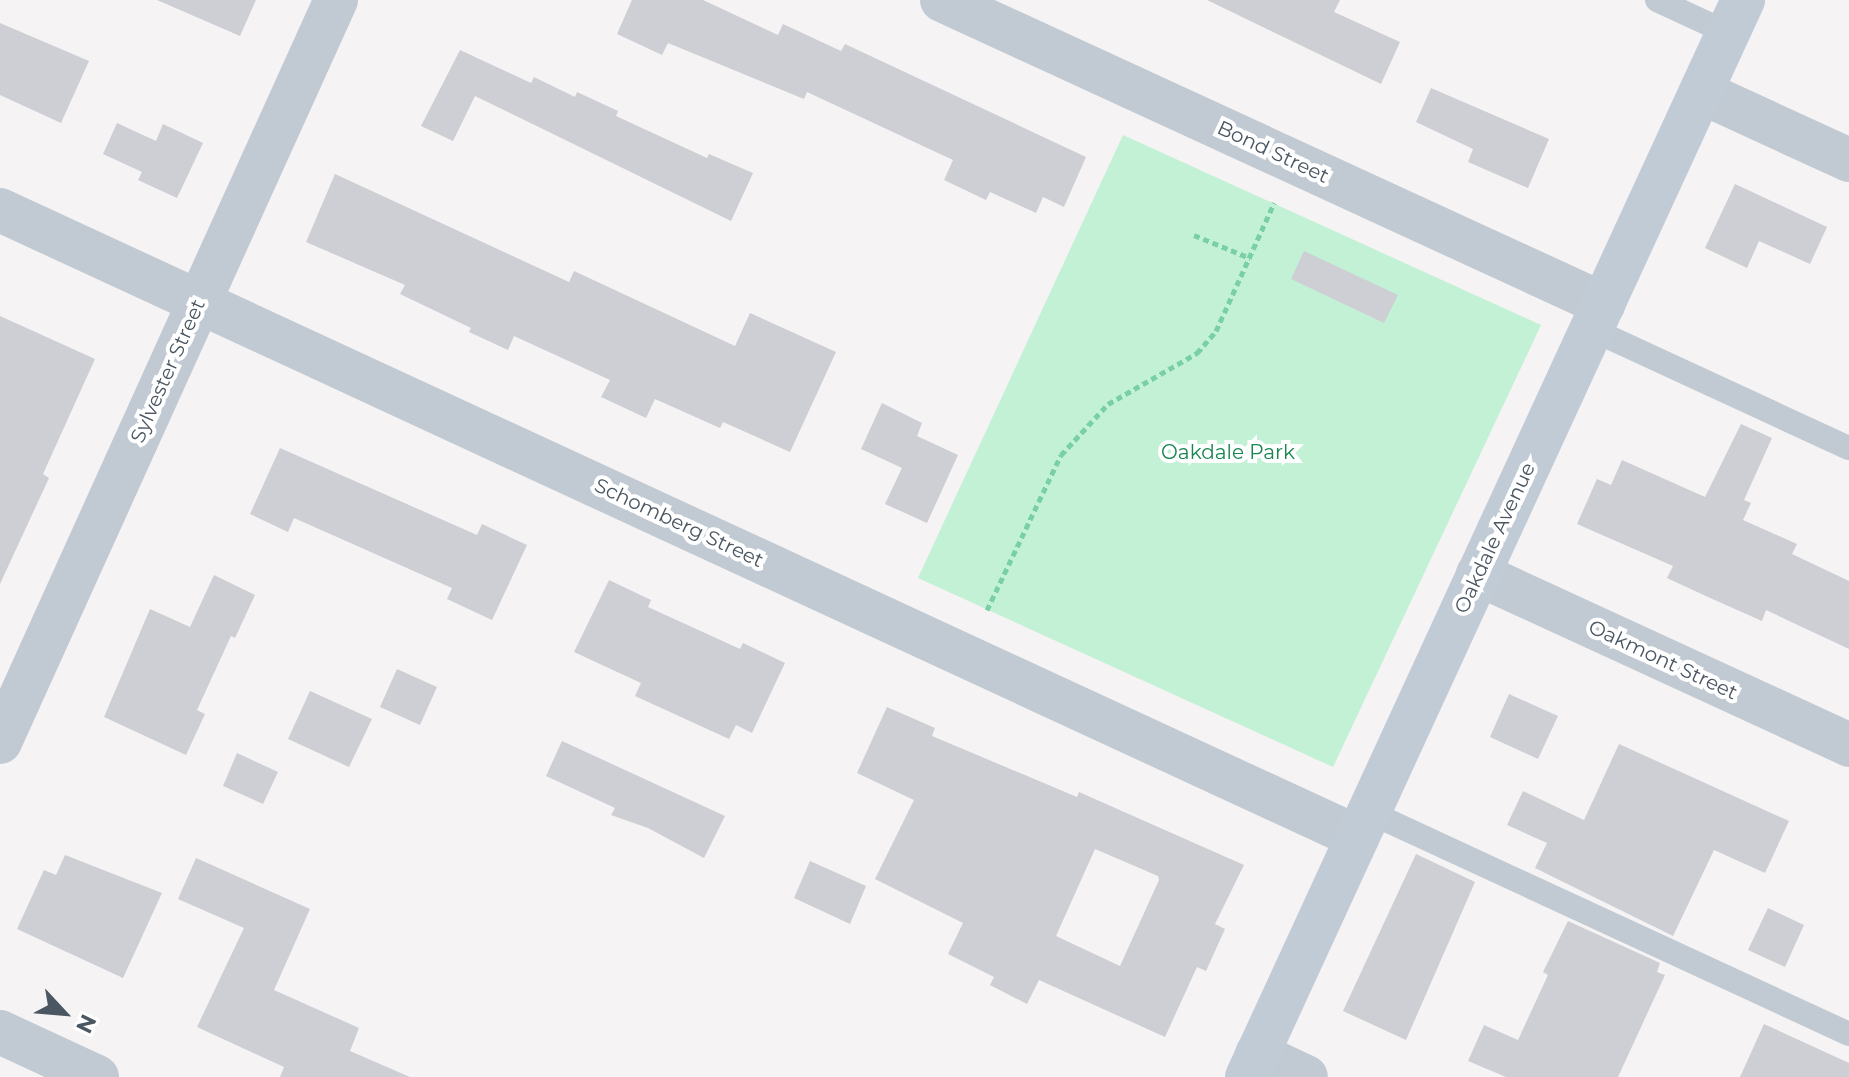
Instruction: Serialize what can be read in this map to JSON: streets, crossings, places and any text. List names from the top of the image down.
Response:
{
  "streets": {
    "street": [
      "Bond Street",
      "Sylvester Street",
      "Schomberg Street",
      "Oakdale Avenue",
      "Oakmont Street"
    ]
  },
  "crossings": [
    ["Bond Street", "Oakdale Avenue"],
    ["Sylvester Street", "Schomberg Street"],
    ["Schomberg Street", "Oakdale Avenue"],
    ["Oakdale Avenue", "Oakmont Street"]
  ],
  "parks": ["Oakdale Park"],
  "north": "bottom right"
}
